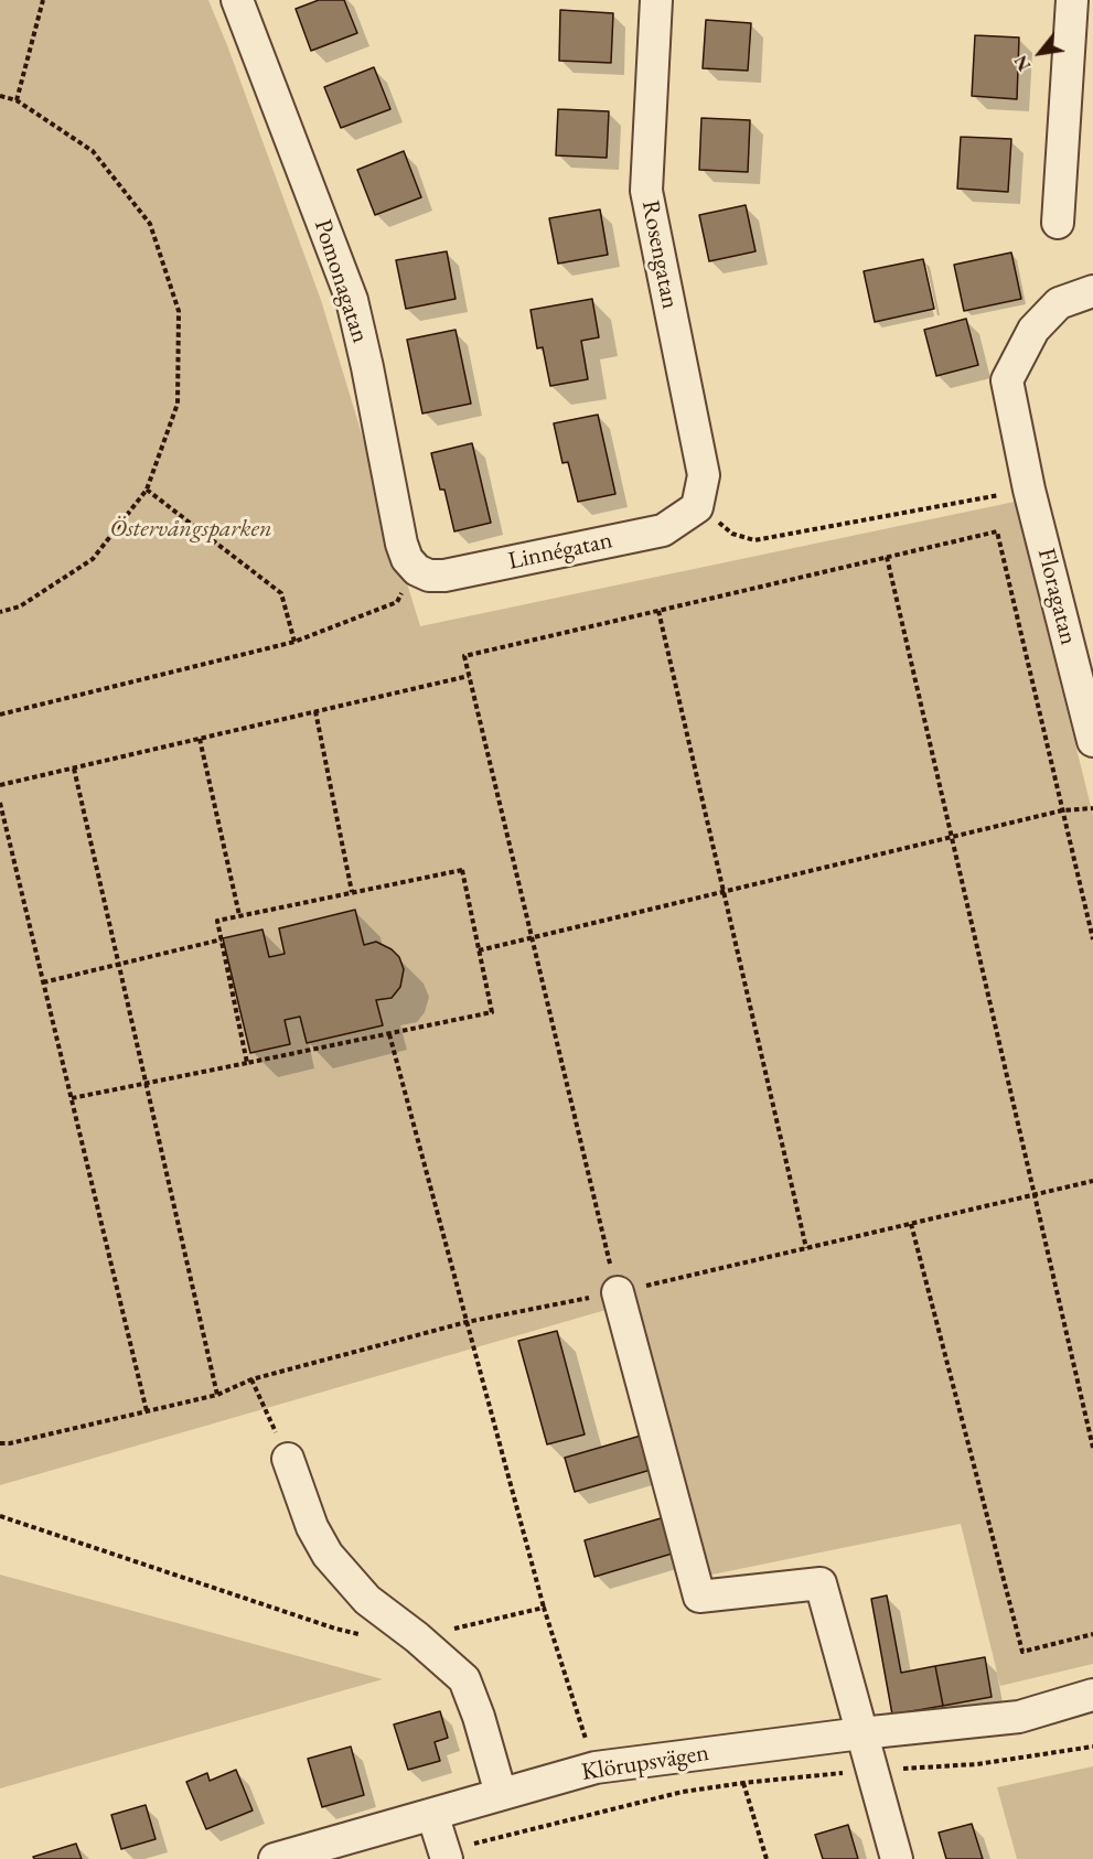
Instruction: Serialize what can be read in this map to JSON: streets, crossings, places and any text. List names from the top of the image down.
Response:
{
  "streets": {
    "street": [
      "Rosengatan",
      "Pomonagatan",
      "Linnégatan",
      "Floragatan",
      "Klörupsvägen"
    ]
  },
  "crossings": [
    ["Rosengatan", "Linnégatan"],
    ["Pomonagatan", "Linnégatan"]
  ],
  "parks": ["Östervångsparken"],
  "north": "bottom left"
}
